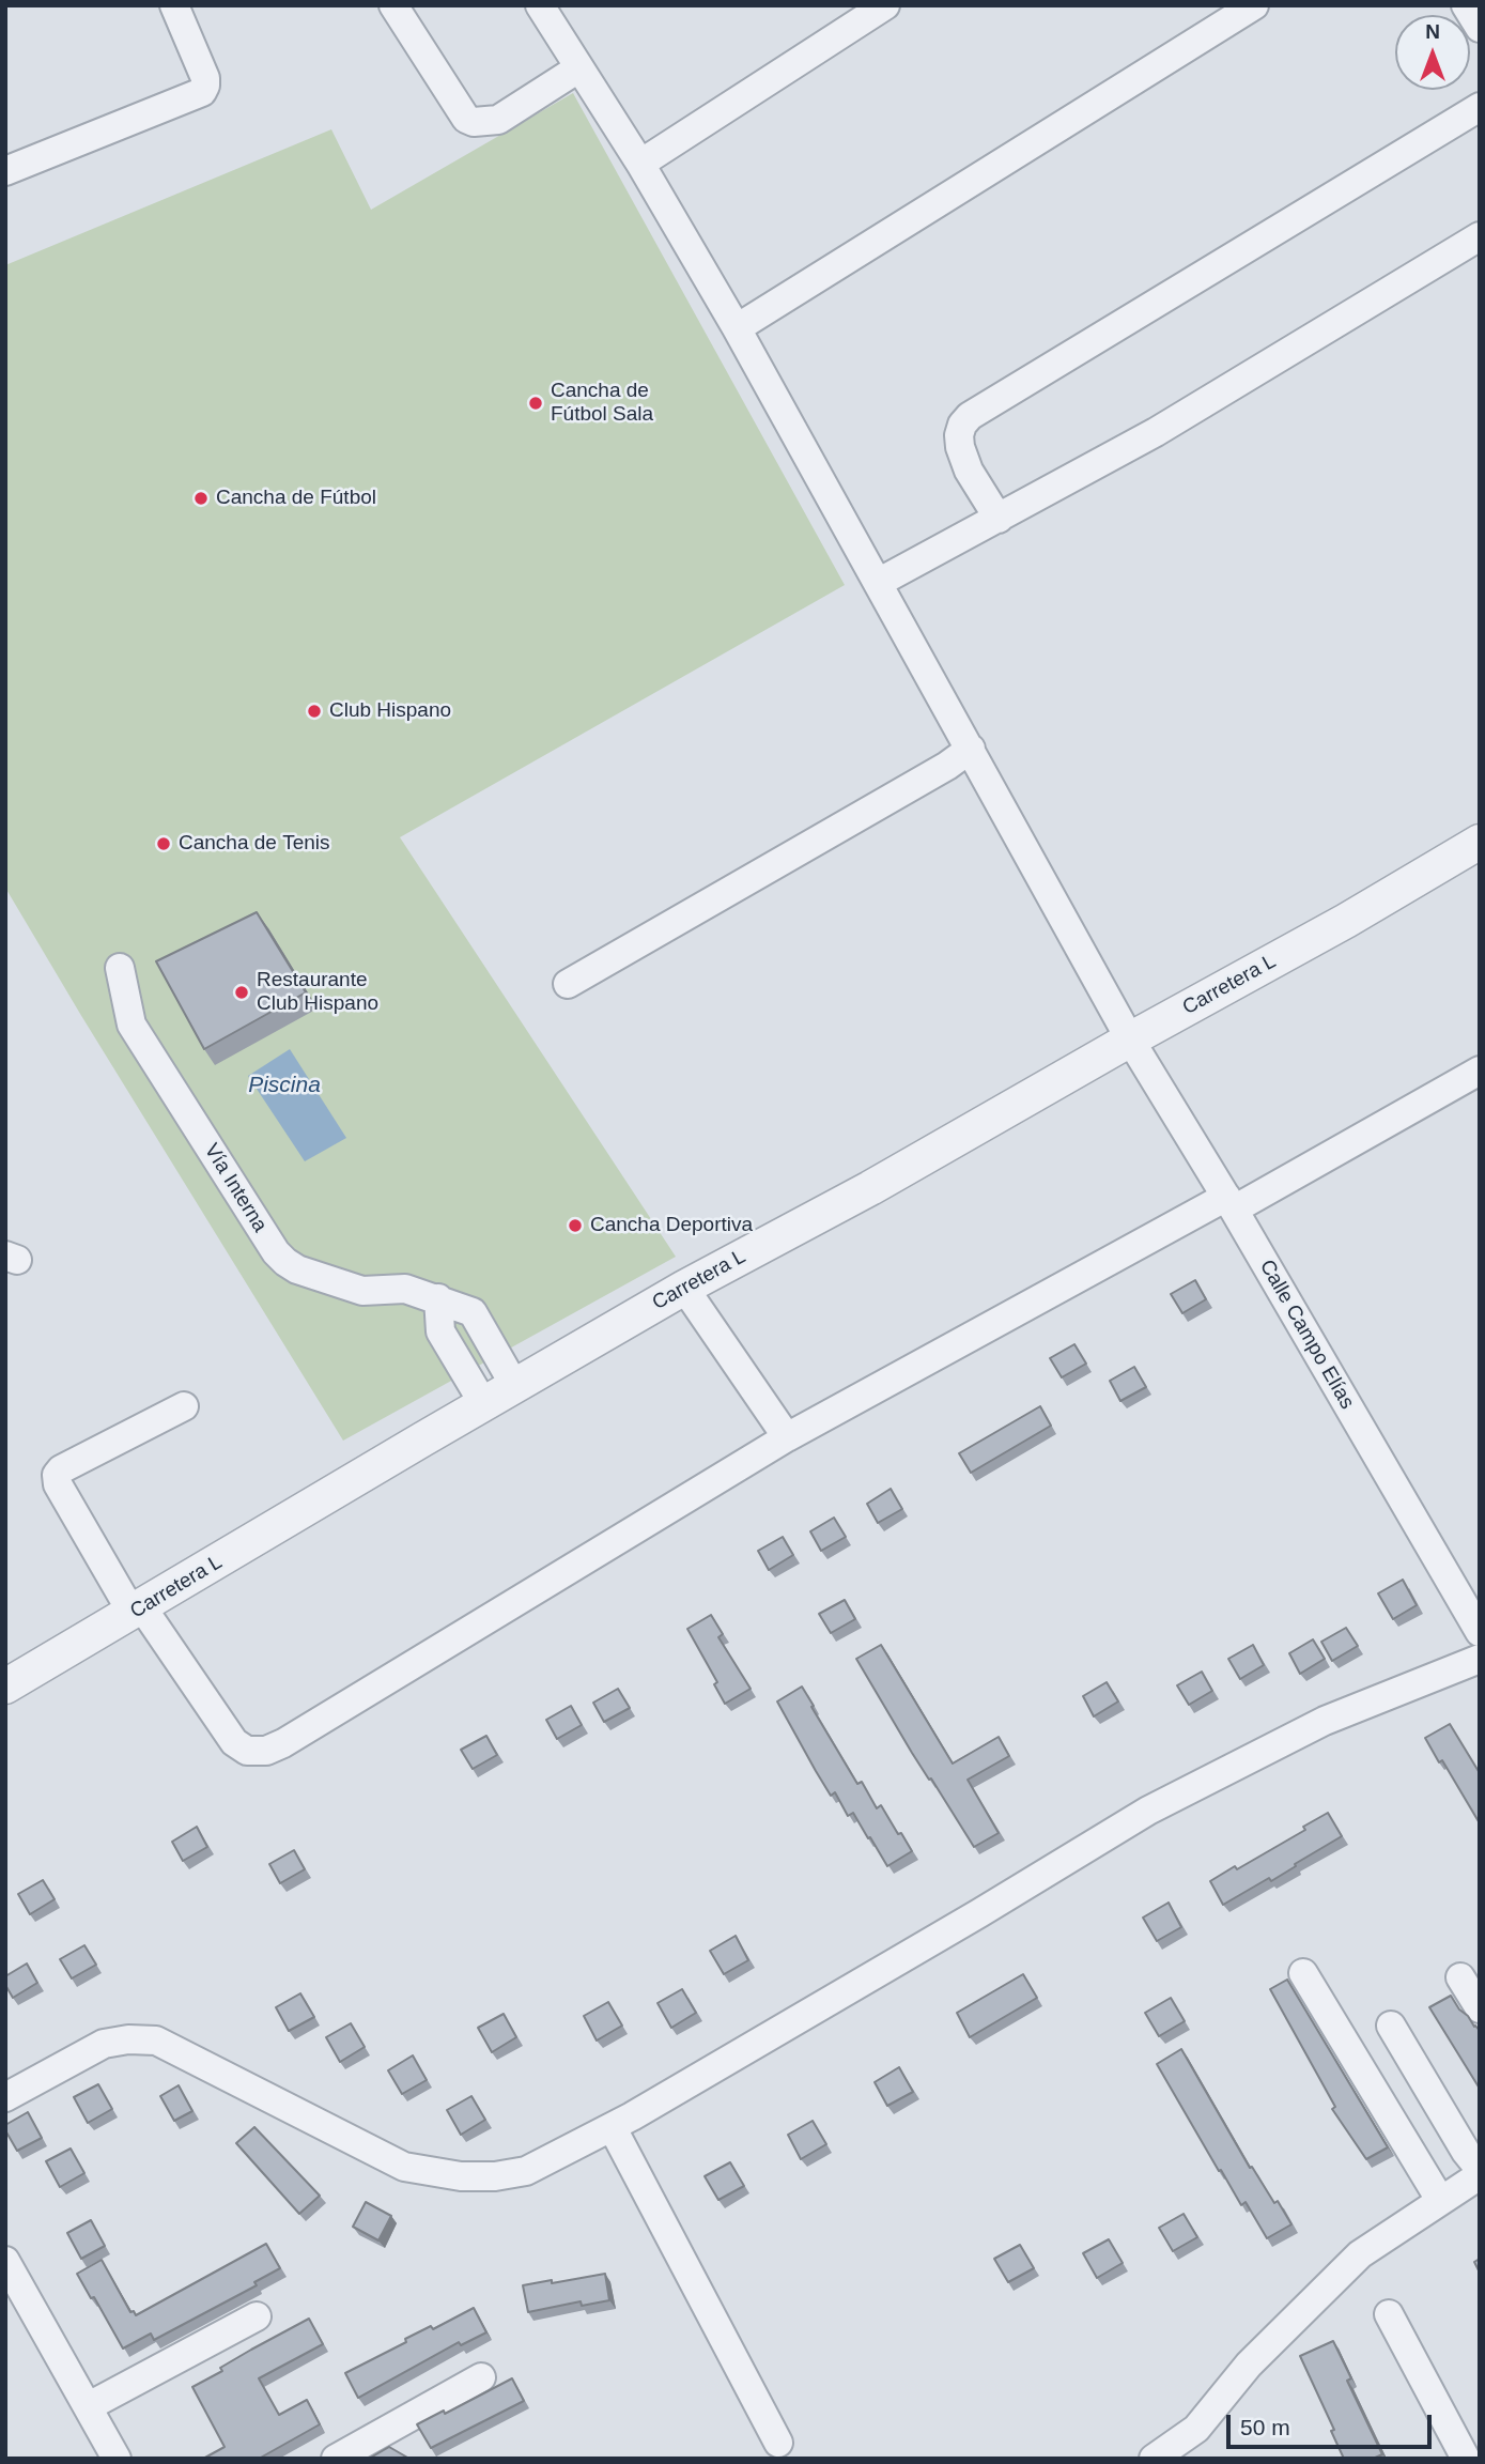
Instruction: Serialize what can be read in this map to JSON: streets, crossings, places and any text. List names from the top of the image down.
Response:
{
  "streets": {
    "street": ["Carretera L", "Vía Interna", "Calle Campo Elías"]
  },
  "crossings": [
    ["Carretera L", "Calle Campo Elías"]
  ],
  "water": ["Piscina"],
  "places": [
    "Cancha de Fútbol Sala",
    "Cancha de Fútbol",
    "Club Hispano",
    "Cancha de Tenis",
    "Restaurante Club Hispano",
    "Cancha Deportiva"
  ],
  "scale_bar": "50 m",
  "north": "top"
}
